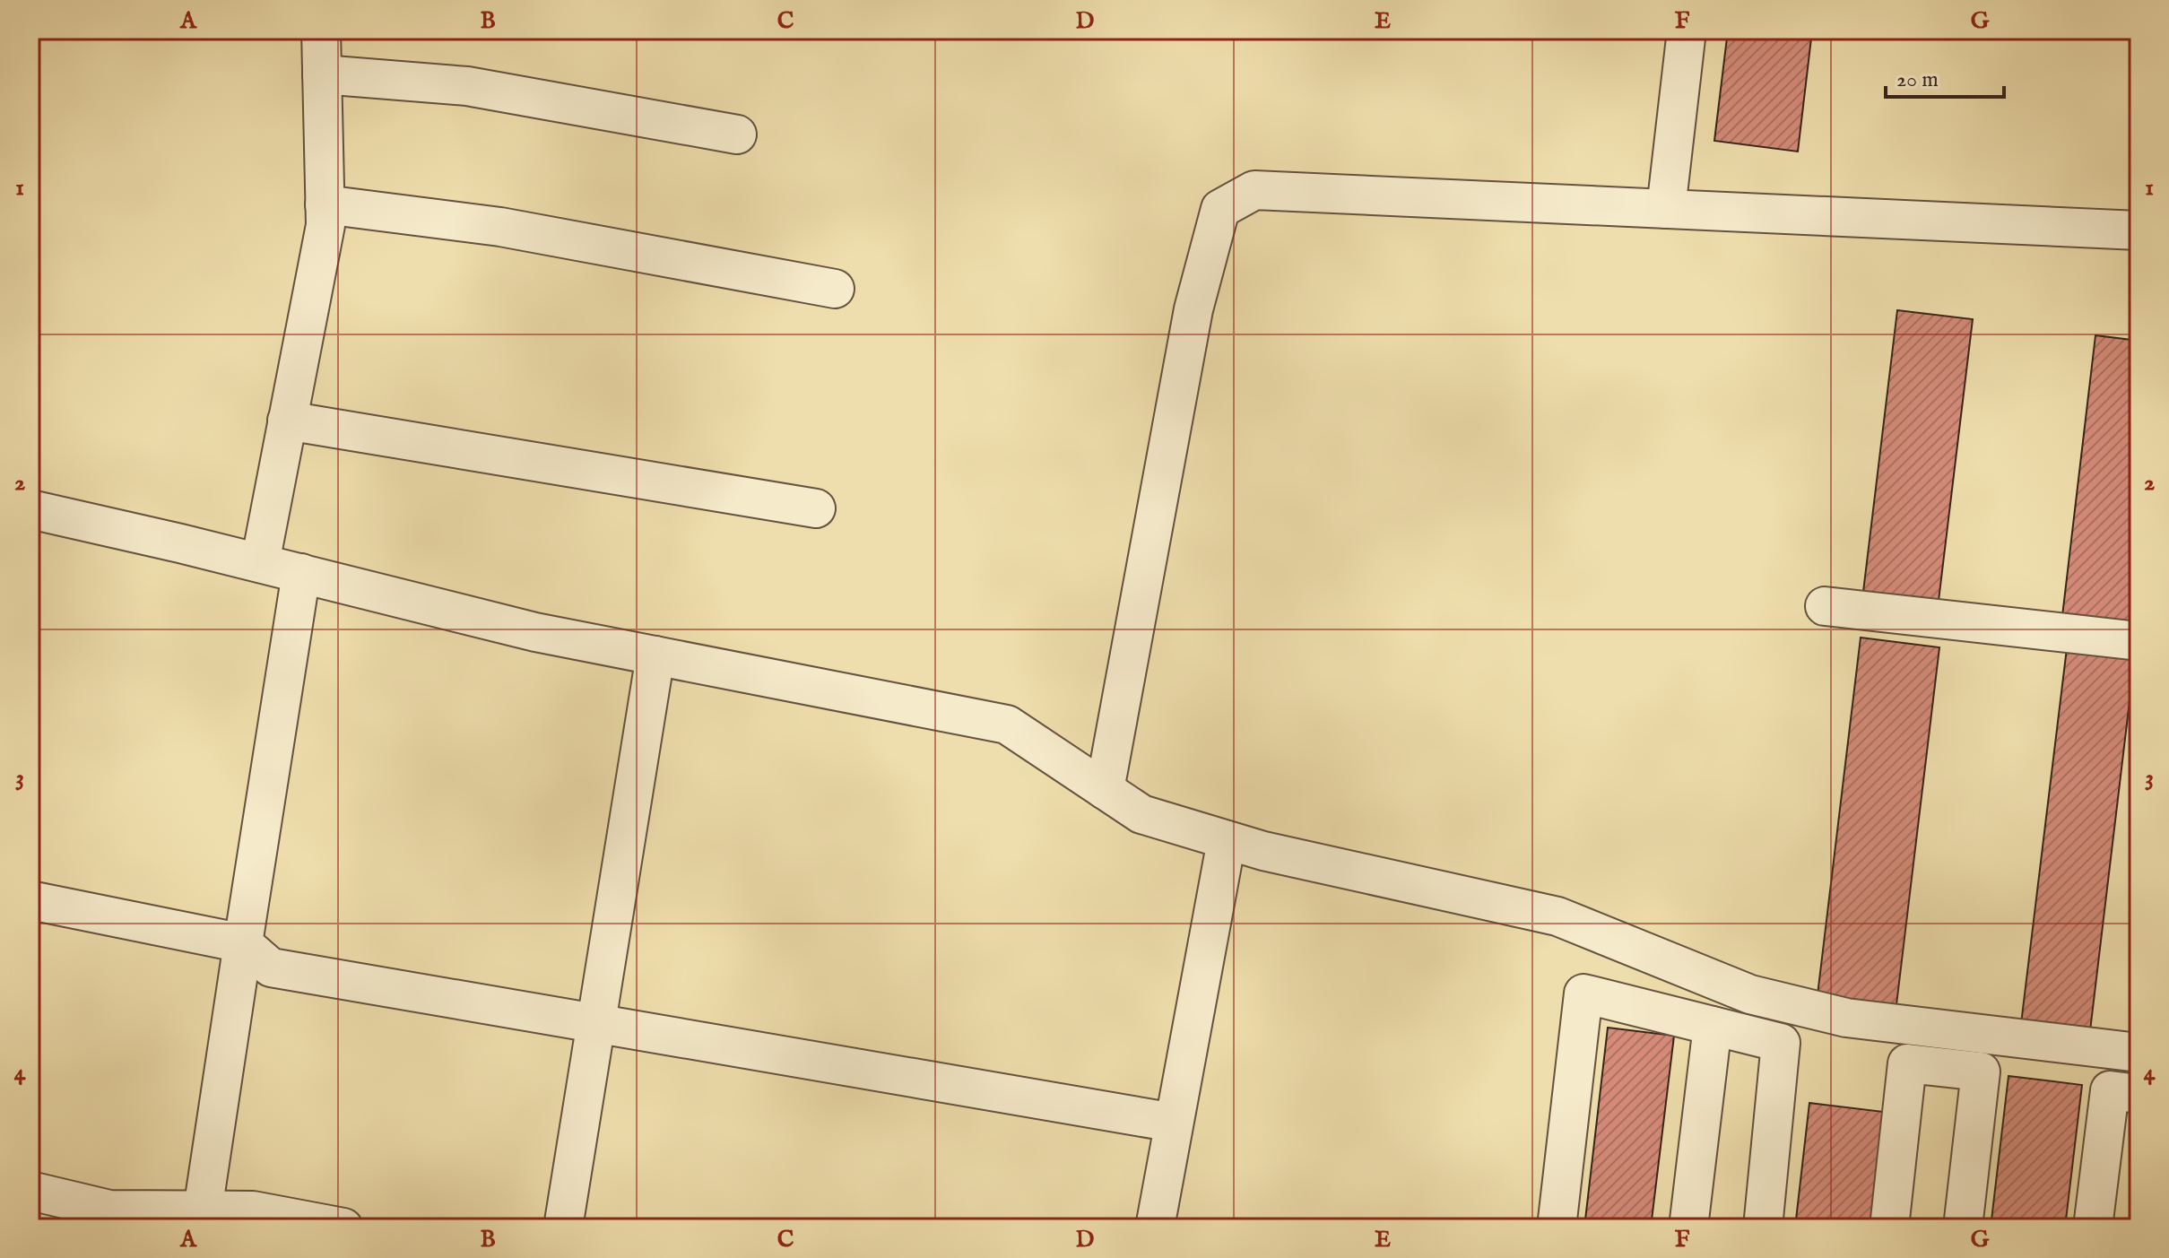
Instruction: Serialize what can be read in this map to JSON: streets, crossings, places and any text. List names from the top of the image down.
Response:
{
  "scale_bar": "20 m",
  "grid": {
    "columns": [
      "A",
      "B",
      "C",
      "D",
      "E",
      "F",
      "G"
    ],
    "rows": [
      "1",
      "2",
      "3",
      "4"
    ]
  }
}
